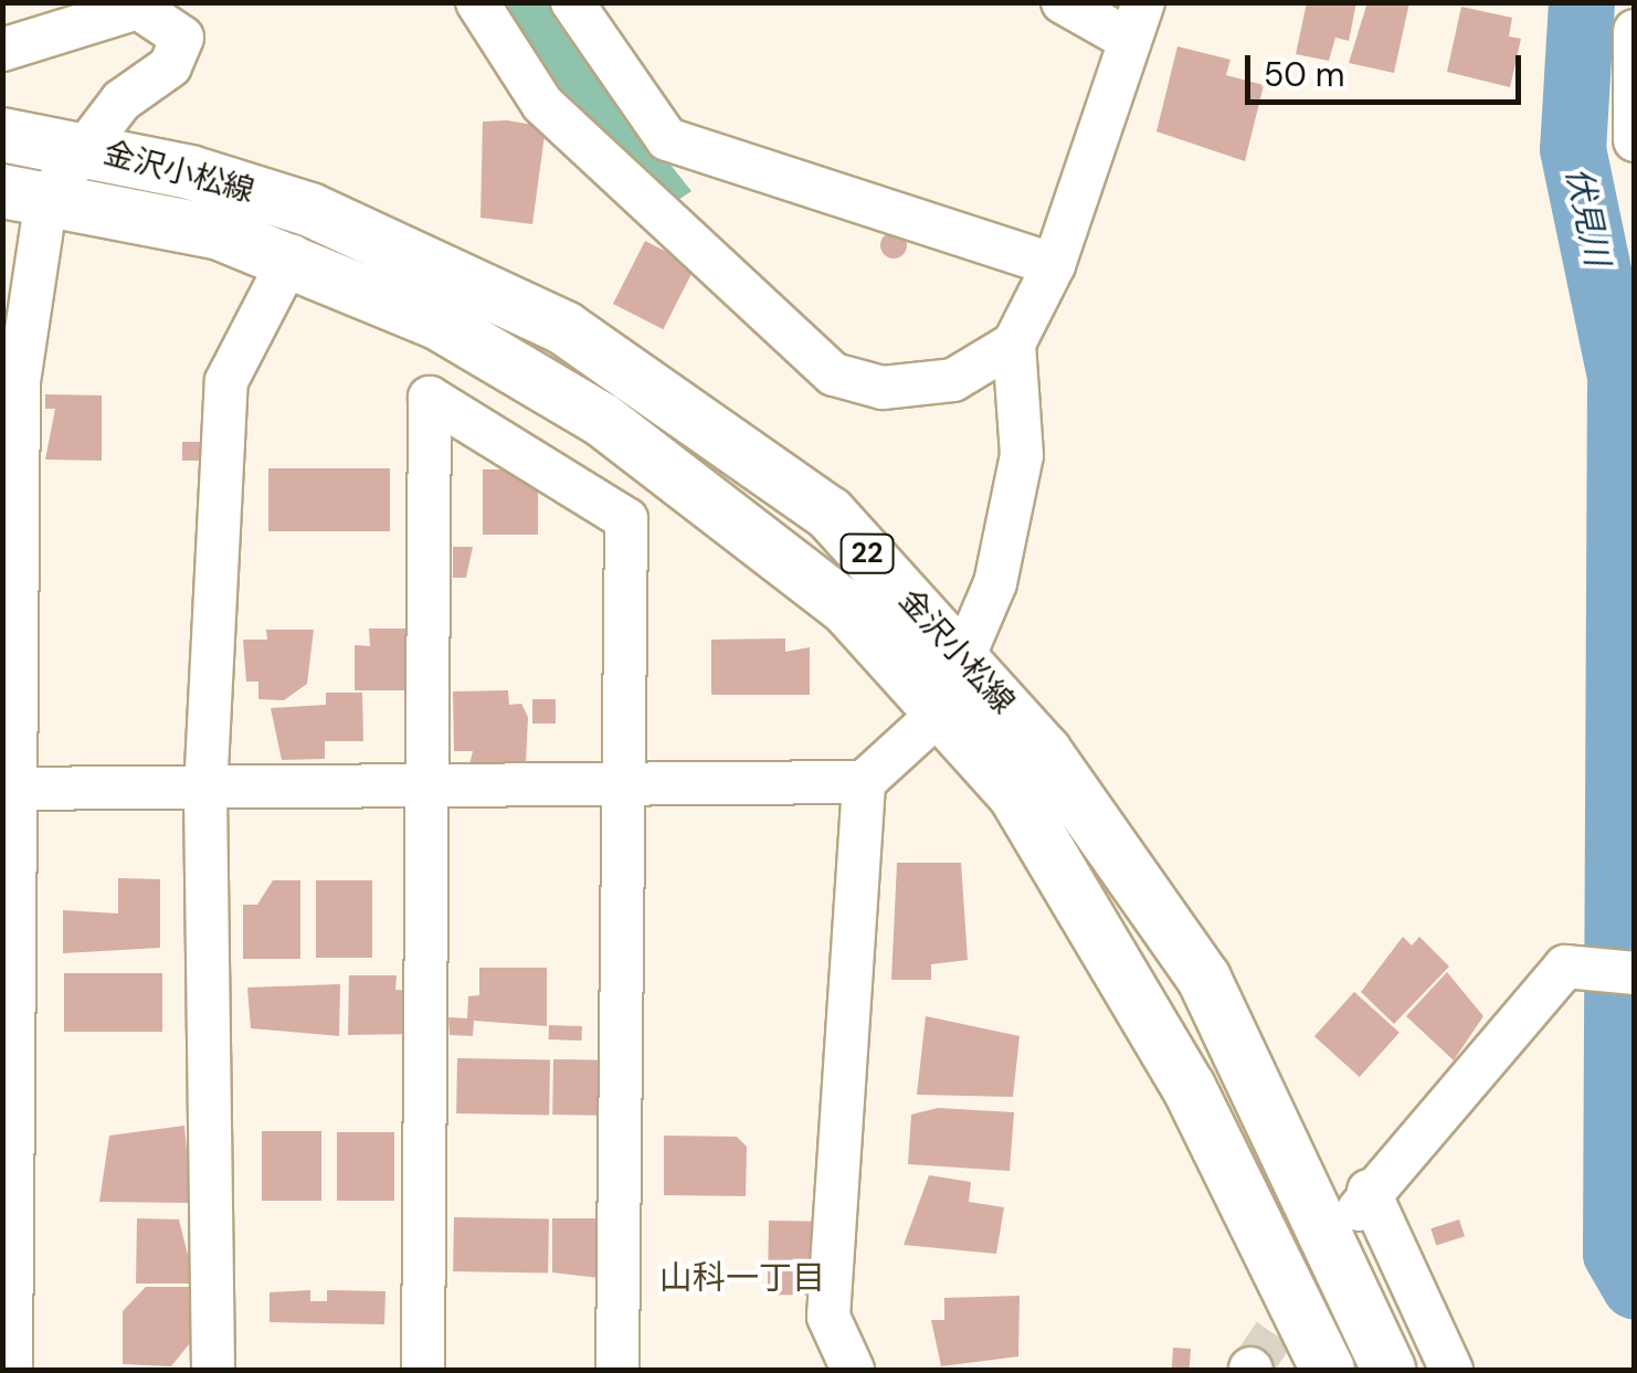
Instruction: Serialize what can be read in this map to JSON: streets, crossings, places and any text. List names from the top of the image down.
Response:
{
  "streets": {
    "main road": ["金沢小松線", "22"]
  },
  "districts": ["山科一丁目"],
  "water": ["伏見川"],
  "scale_bar": "50 m"
}
